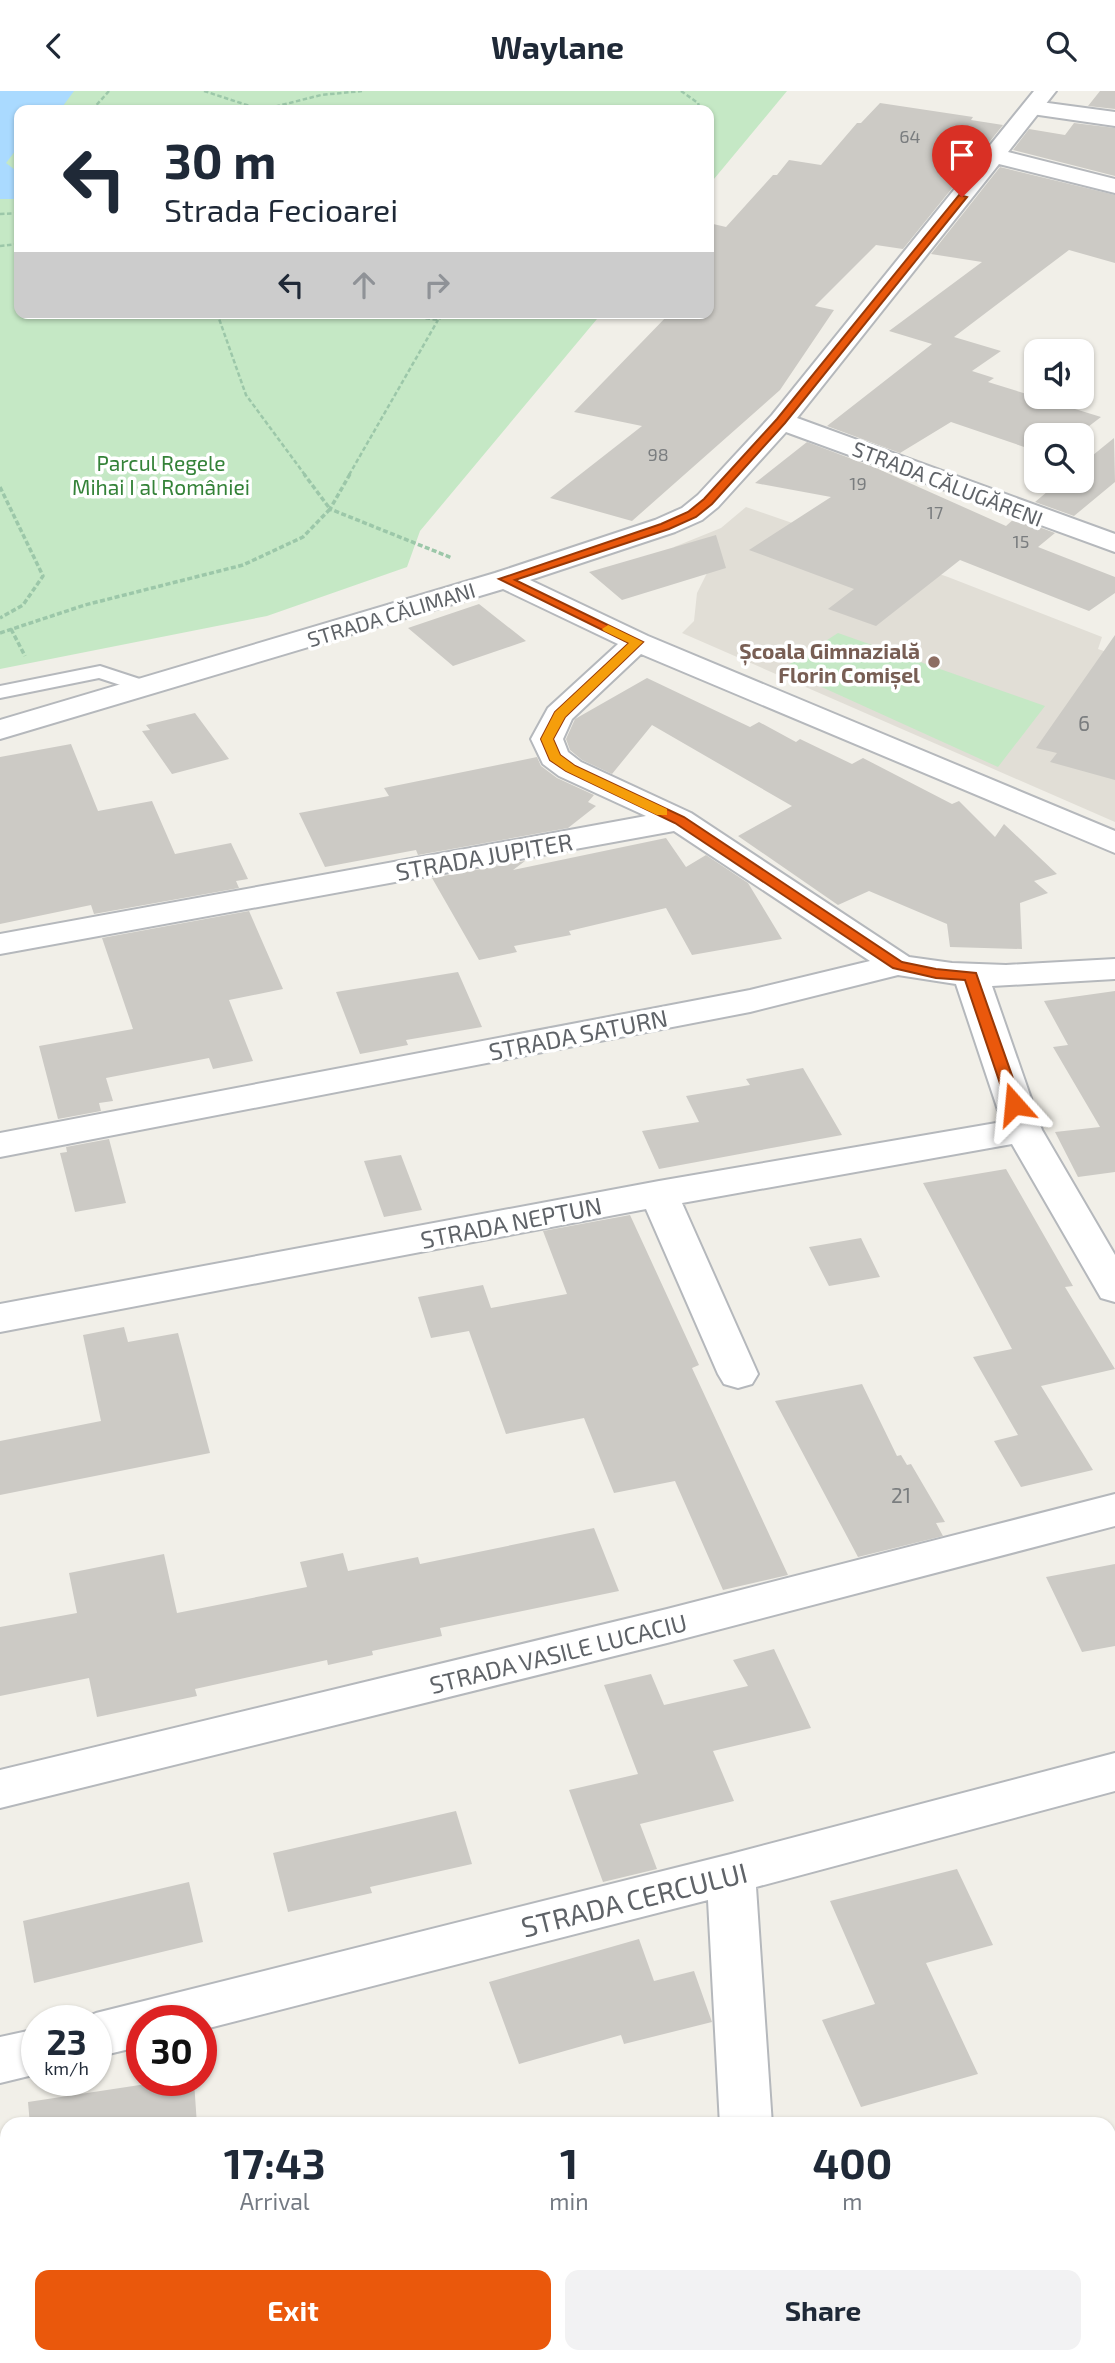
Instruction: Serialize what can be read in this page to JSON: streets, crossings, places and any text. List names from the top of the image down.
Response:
{
  "streets": {
    "street": [
      "STRADA CĂLUGĂRENI",
      "STRADA CĂLIMANI",
      "STRADA JUPITER",
      "STRADA SATURN",
      "STRADA NEPTUN",
      "STRADA VASILE LUCACIU",
      "STRADA CERCULUI"
    ]
  },
  "crossings": [
    ["STRADA CĂLUGĂRENI", "STRADA CĂLIMANI"]
  ],
  "parks": ["Parcul Regele Mihai I al României"],
  "places": ["Școala Gimnazială Florin Comișel"],
  "house_numbers": [
    "64",
    "98",
    "19",
    "17",
    "15",
    "6",
    "21"
  ],
  "page": {
    "header": "Waylane",
    "turn": ["30 m", "Strada Fecioarei"],
    "speed": "23 km/h",
    "limit": "30",
    "eta": [
      "17:43",
      "Arrival",
      "1",
      "min",
      "400",
      "m"
    ],
    "buttons": ["Exit", "Share"]
  }
}
